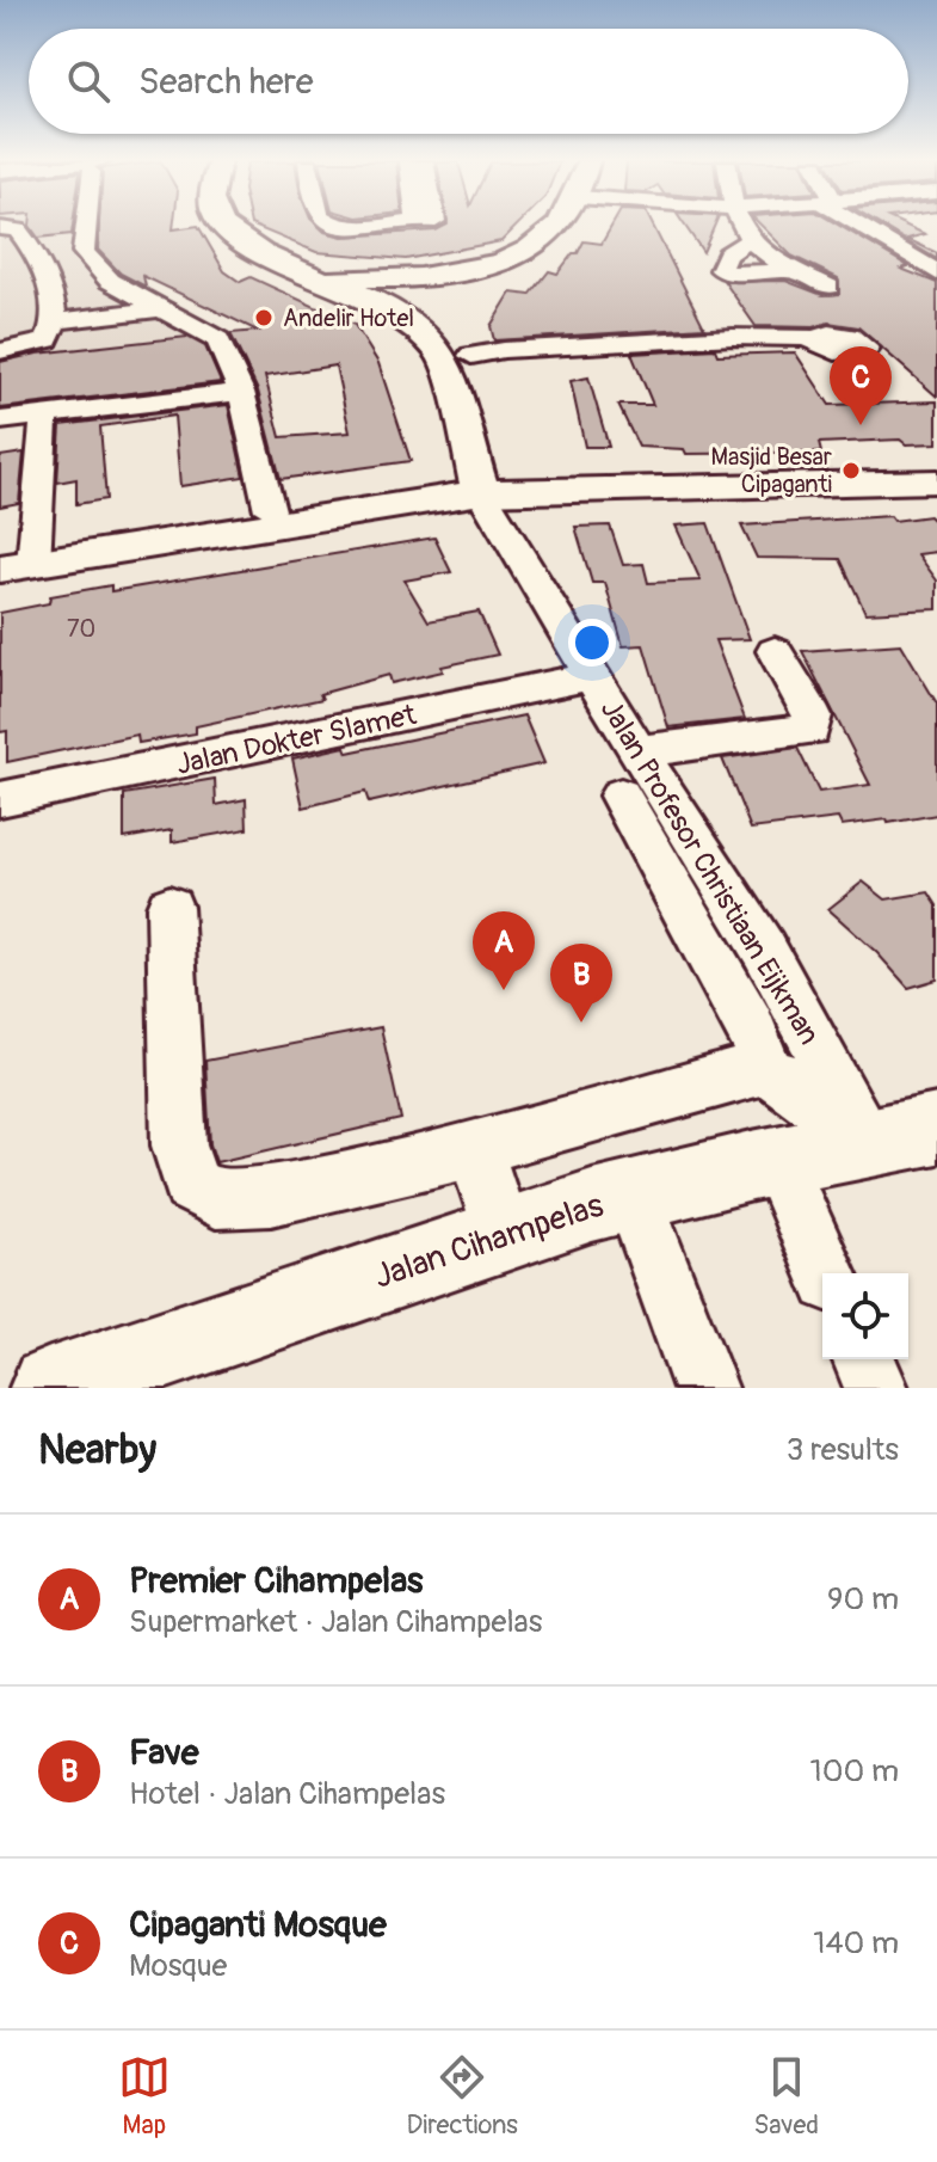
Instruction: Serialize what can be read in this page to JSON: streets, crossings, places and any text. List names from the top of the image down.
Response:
{
  "streets": {
    "main road": ["Jalan Profesor Christiaan Eijkman", "Jalan Cihampelas"],
    "street": ["Jalan Dokter Slamet"]
  },
  "crossings": [
    ["Jalan Dokter Slamet", "Jalan Profesor Christiaan Eijkman"],
    ["Jalan Profesor Christiaan Eijkman", "Jalan Cihampelas"]
  ],
  "places": ["Andelir Hotel", "Masjid Besar Cipaganti"],
  "house_numbers": ["70"],
  "page": {
    "search": "Search here",
    "pins": ["C", "A", "B"],
    "heading": ["Nearby", "3 results"],
    "list": [
      {
        "mark": "A",
        "name": "Premier Cihampelas",
        "note": "Supermarket · Jalan Cihampelas",
        "value": "90 m"
      },
      {
        "mark": "B",
        "name": "Fave",
        "note": "Hotel · Jalan Cihampelas",
        "value": "100 m"
      },
      {
        "mark": "C",
        "name": "Cipaganti Mosque",
        "note": "Mosque",
        "value": "140 m"
      }
    ],
    "nav": ["Map", "Directions", "Saved"]
  }
}
